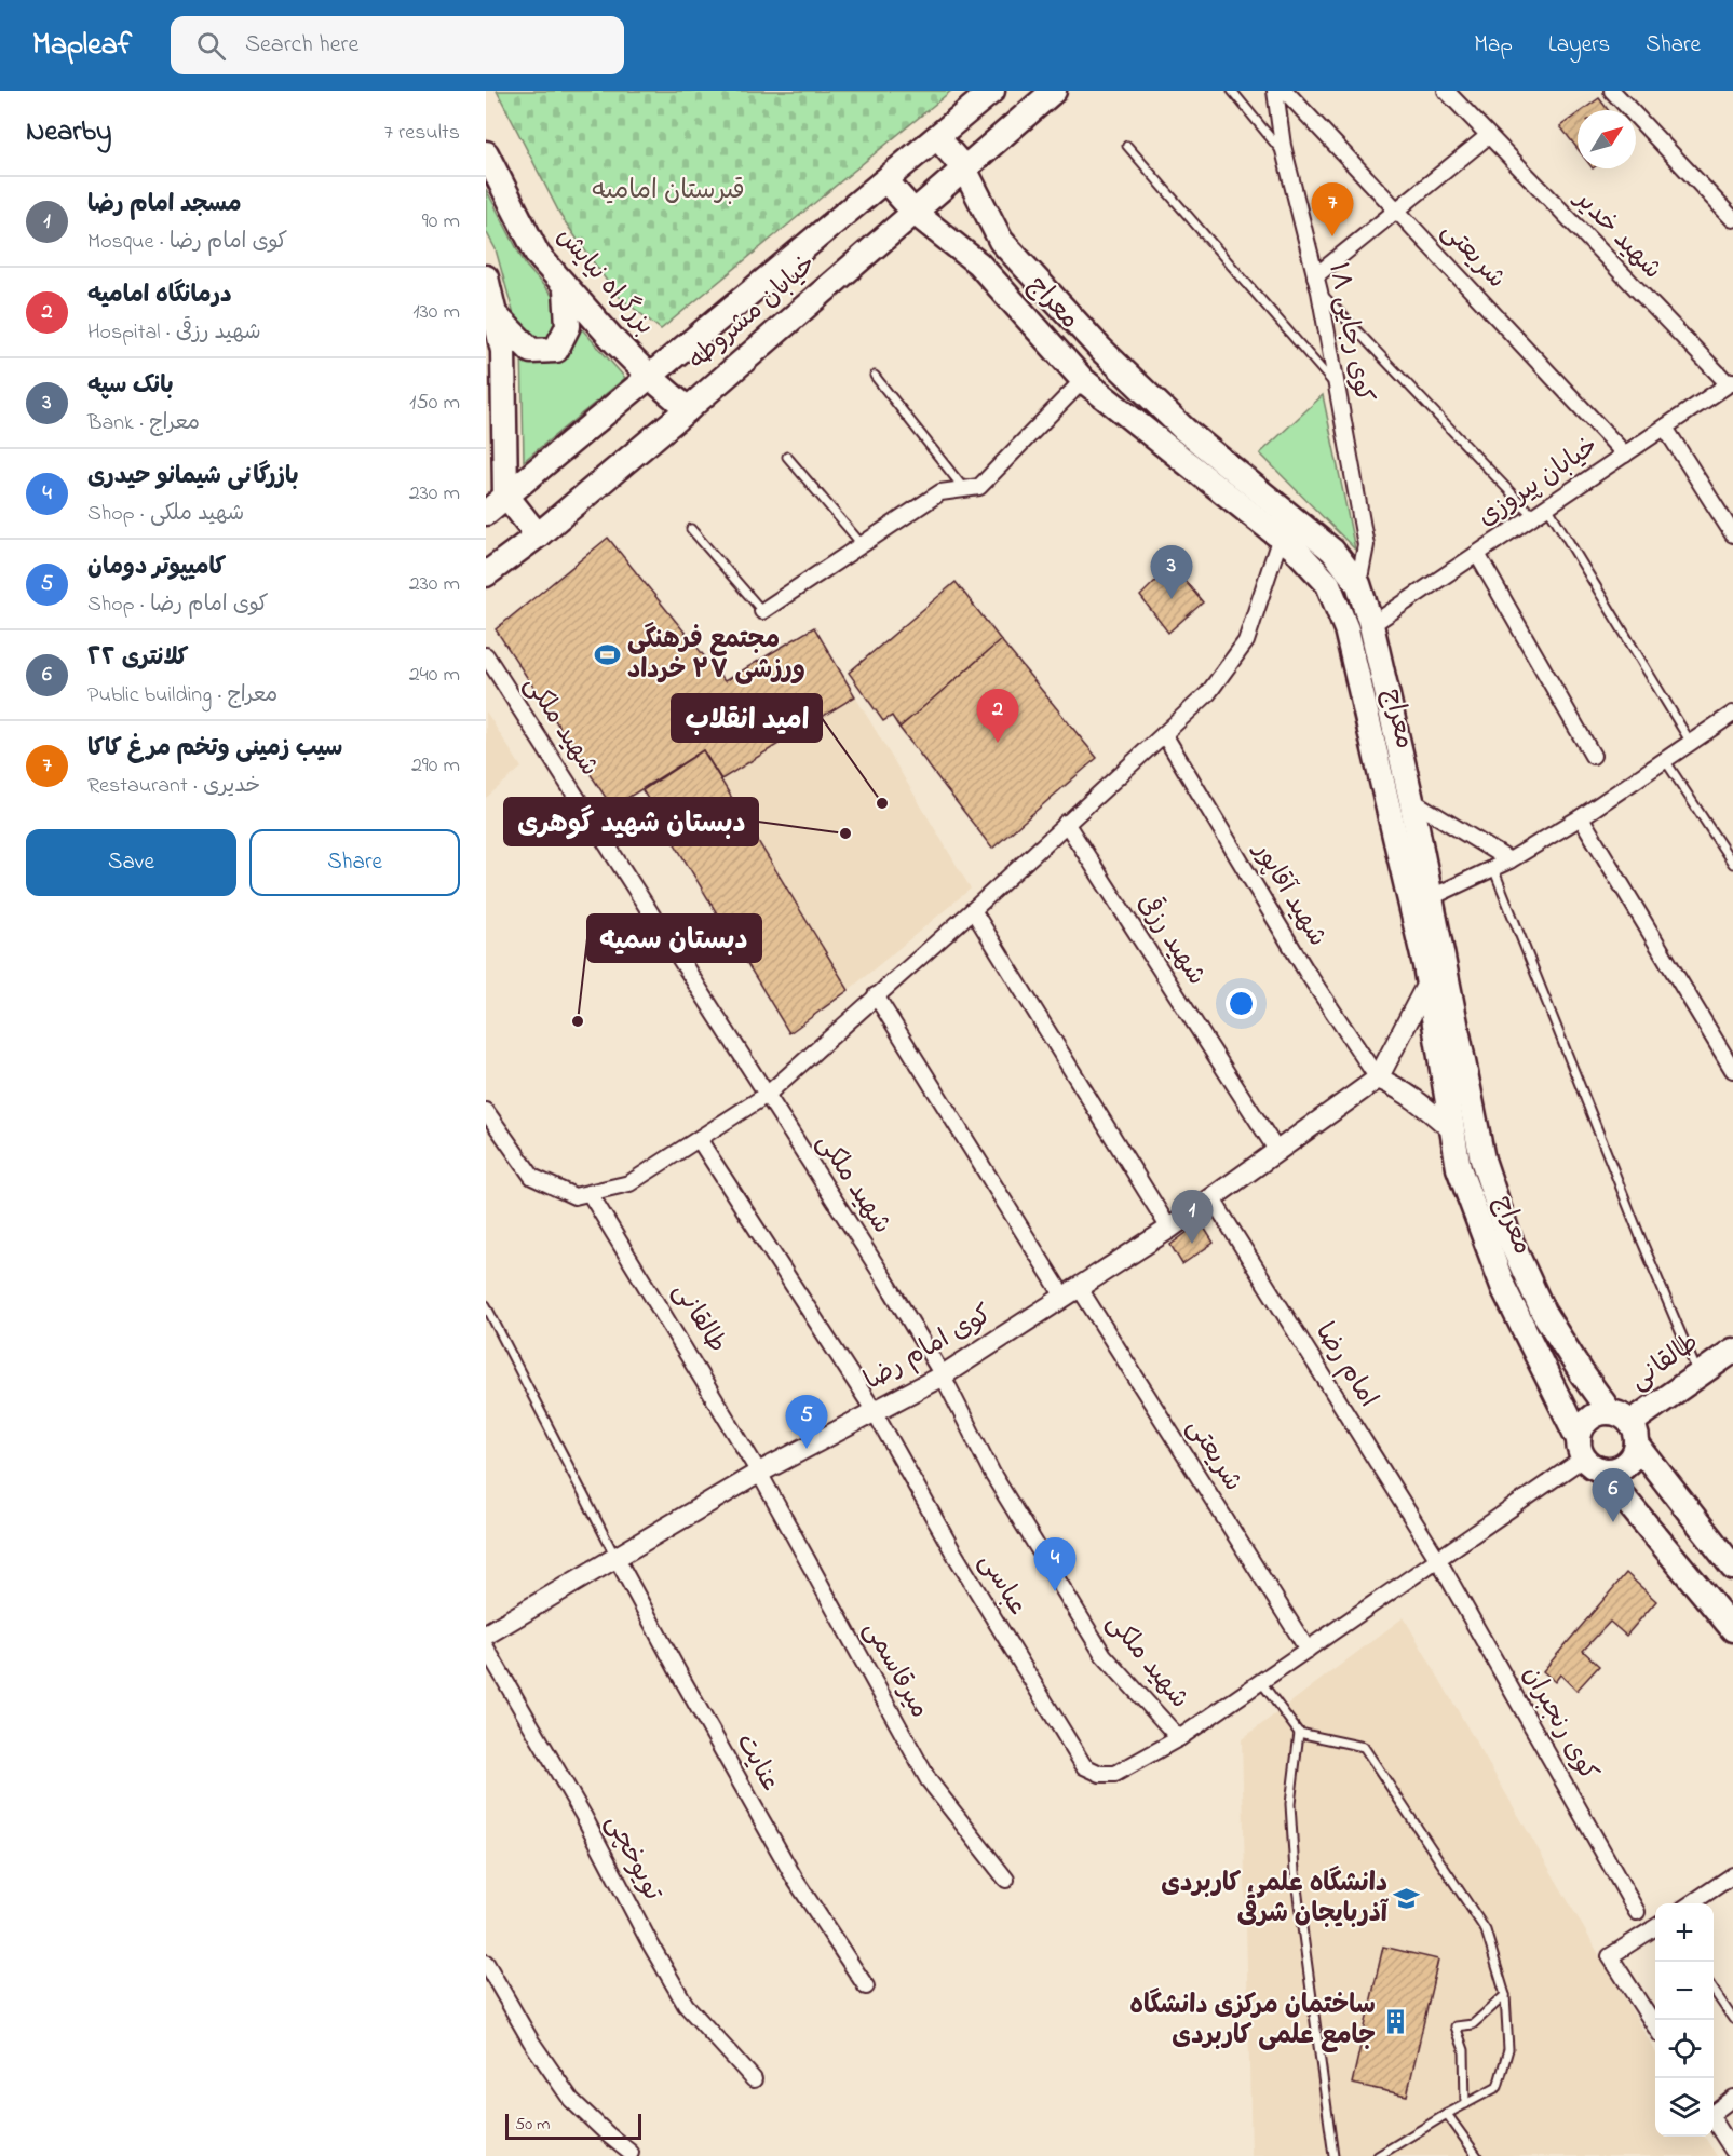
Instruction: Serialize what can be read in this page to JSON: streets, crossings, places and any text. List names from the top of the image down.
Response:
{
  "streets": {
    "main road": [
      "بزرگراه نیایش",
      "معراج",
      "خیابان مشروطه",
      "طالقانی"
    ],
    "street": [
      "شهید خدیر",
      "شریعتی",
      "کوی رجایی ۱۸",
      "خیابان پیروزی",
      "شهید ملکی",
      "شهید آقاپور",
      "شهید رزقی",
      "کوی امام رضا",
      "امام رضا",
      "عباسی",
      "میرقاسمی",
      "کوی رنجبران",
      "عنایت",
      "تویوخچی"
    ]
  },
  "crossings": [
    ["شهید خدیر", "خیابان پیروزی"],
    ["شریعتی", "خیابان پیروزی"],
    ["شریعتی", "کوی امام رضا"],
    ["بزرگراه نیایش", "خیابان مشروطه"],
    ["معراج", "خیابان مشروطه"],
    ["معراج", "کوی رجایی ۱۸"],
    ["معراج", "خیابان پیروزی"],
    ["معراج", "طالقانی"],
    ["شهید ملکی", "کوی امام رضا"],
    ["شهید ملکی", "عباسی"],
    ["شهید آقاپور", "کوی امام رضا"],
    ["شهید رزقی", "کوی امام رضا"],
    ["طالقانی", "کوی امام رضا"],
    ["طالقانی", "میرقاسمی"],
    ["کوی امام رضا", "امام رضا"],
    ["کوی امام رضا", "عباسی"],
    ["کوی امام رضا", "میرقاسمی"],
    ["کوی امام رضا", "عنایت"],
    ["امام رضا", "کوی رنجبران"]
  ],
  "parks": ["قبرستان امامیه"],
  "places": {
    "sports": ["مجتمع فرهنگی ورزشی ۲۷ خرداد"],
    "other": ["امید انقلاب", "دبستان شهید گوهری", "دبستان سمیه"],
    "school or university": ["دانشگاه علمی کاربردی آذربایجان شرقی"],
    "building": ["ساختمان مرکزی دانشگاه جامع علمی کاربردی"]
  },
  "scale_bar": "50 m",
  "north": "top right",
  "page": {
    "header": "Mapleaf",
    "search": "Search here",
    "nav": ["Map", "Layers", "Share"],
    "heading": ["Nearby", "7 results"],
    "list": [
      {
        "mark": "1",
        "name": "مسجد امام رضا",
        "note": "Mosque · کوی امام رضا",
        "value": "90 m"
      },
      {
        "mark": "2",
        "name": "درمانگاه امامیه",
        "note": "Hospital · شهید رزقی",
        "value": "130 m"
      },
      {
        "mark": "3",
        "name": "بانک سپه",
        "note": "Bank · معراج",
        "value": "150 m"
      },
      {
        "mark": "4",
        "name": "بازرگانی شیمانو حیدری",
        "note": "Shop · شهید ملکی",
        "value": "230 m"
      },
      {
        "mark": "5",
        "name": "کامیپوتر دومان",
        "note": "Shop · کوی امام رضا",
        "value": "230 m"
      },
      {
        "mark": "6",
        "name": "کلانتری ٢٢",
        "note": "Public building · معراج",
        "value": "240 m"
      },
      {
        "mark": "7",
        "name": "سیب زمینی وتخم مرغ کاکا",
        "note": "Restaurant · خدیری",
        "value": "290 m"
      }
    ],
    "pins": [
      "7",
      "3",
      "2",
      "1",
      "5",
      "6",
      "4"
    ],
    "buttons": ["Save", "Share"],
    "map_buttons": ["+", "−"],
    "scale": "50 m"
  }
}
